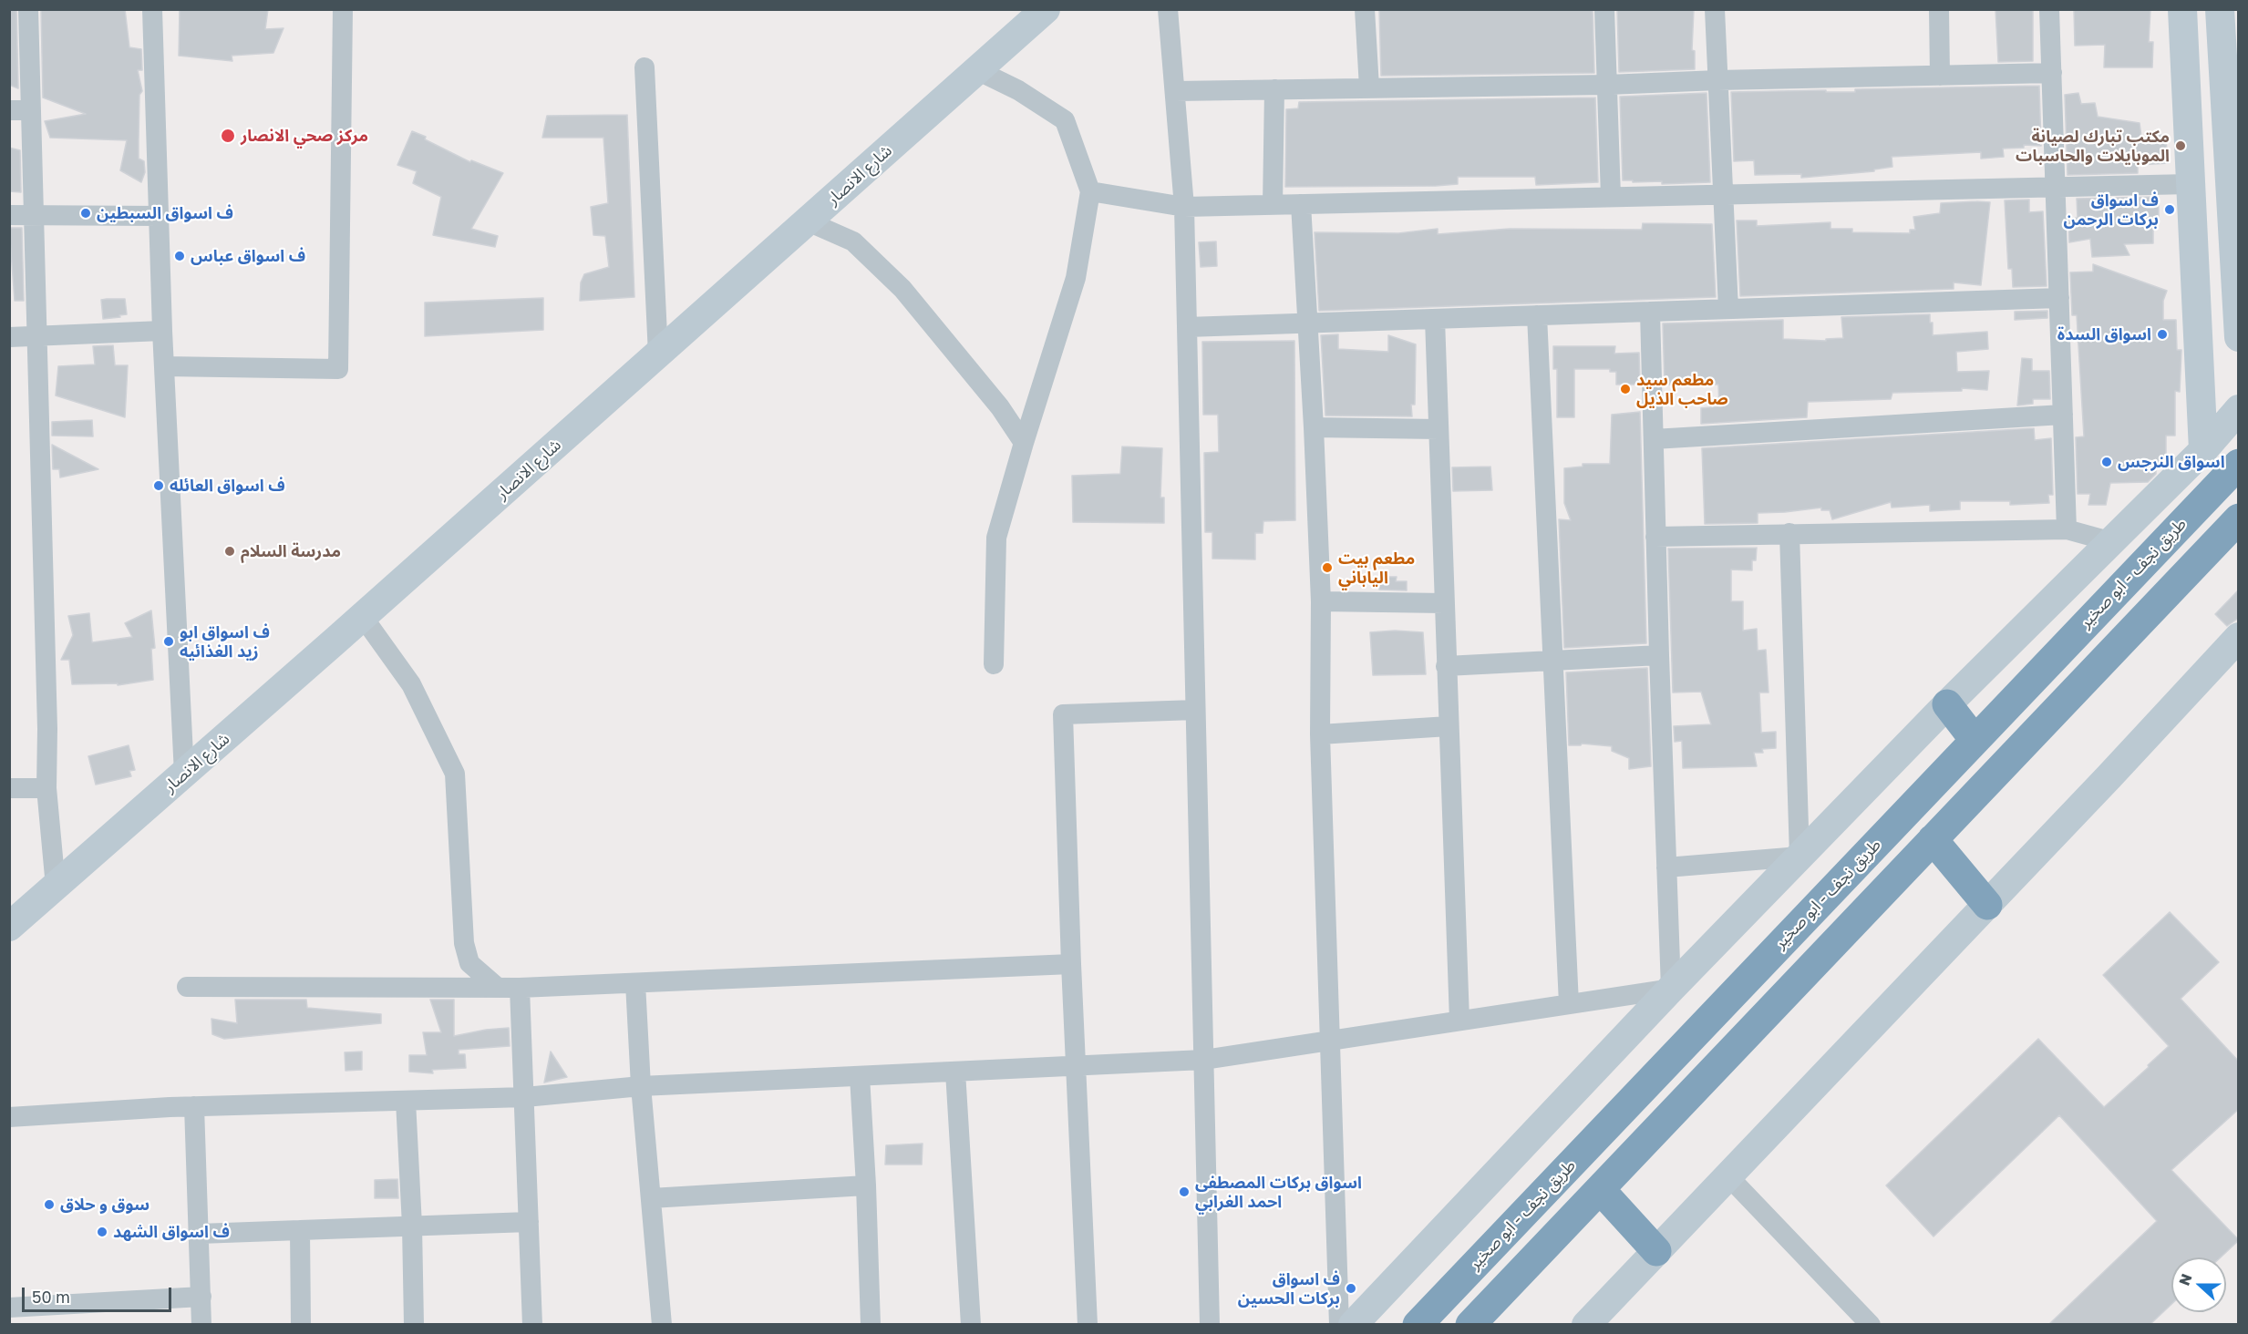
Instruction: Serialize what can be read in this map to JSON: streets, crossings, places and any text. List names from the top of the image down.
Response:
{
  "streets": {
    "highway": ["طريق نجف - ابو صخير"],
    "main road": ["شارع الانصار"]
  },
  "places": [
    "مركز صحي الانصار",
    "مكتب تبارك لصيانة الموبايلات والحاسبات",
    "ف اسواق بركات الرحمن",
    "ف اسواق السبطين",
    "ف اسواق عباس",
    "اسواق السدة",
    "مطعم سيد صاحب الذيل",
    "اسواق النرجس",
    "ف اسواق العائله",
    "مدرسة السلام",
    "مطعم بيت الياباني",
    "ف اسواق ابو زيد الغذائيه",
    "اسواق بركات المصطفى احمد الغرابي",
    "سوق و حلاق",
    "ف اسواق الشهد",
    "ف اسواق بركات الحسين"
  ],
  "scale_bar": "50 m",
  "north": "left"
}
